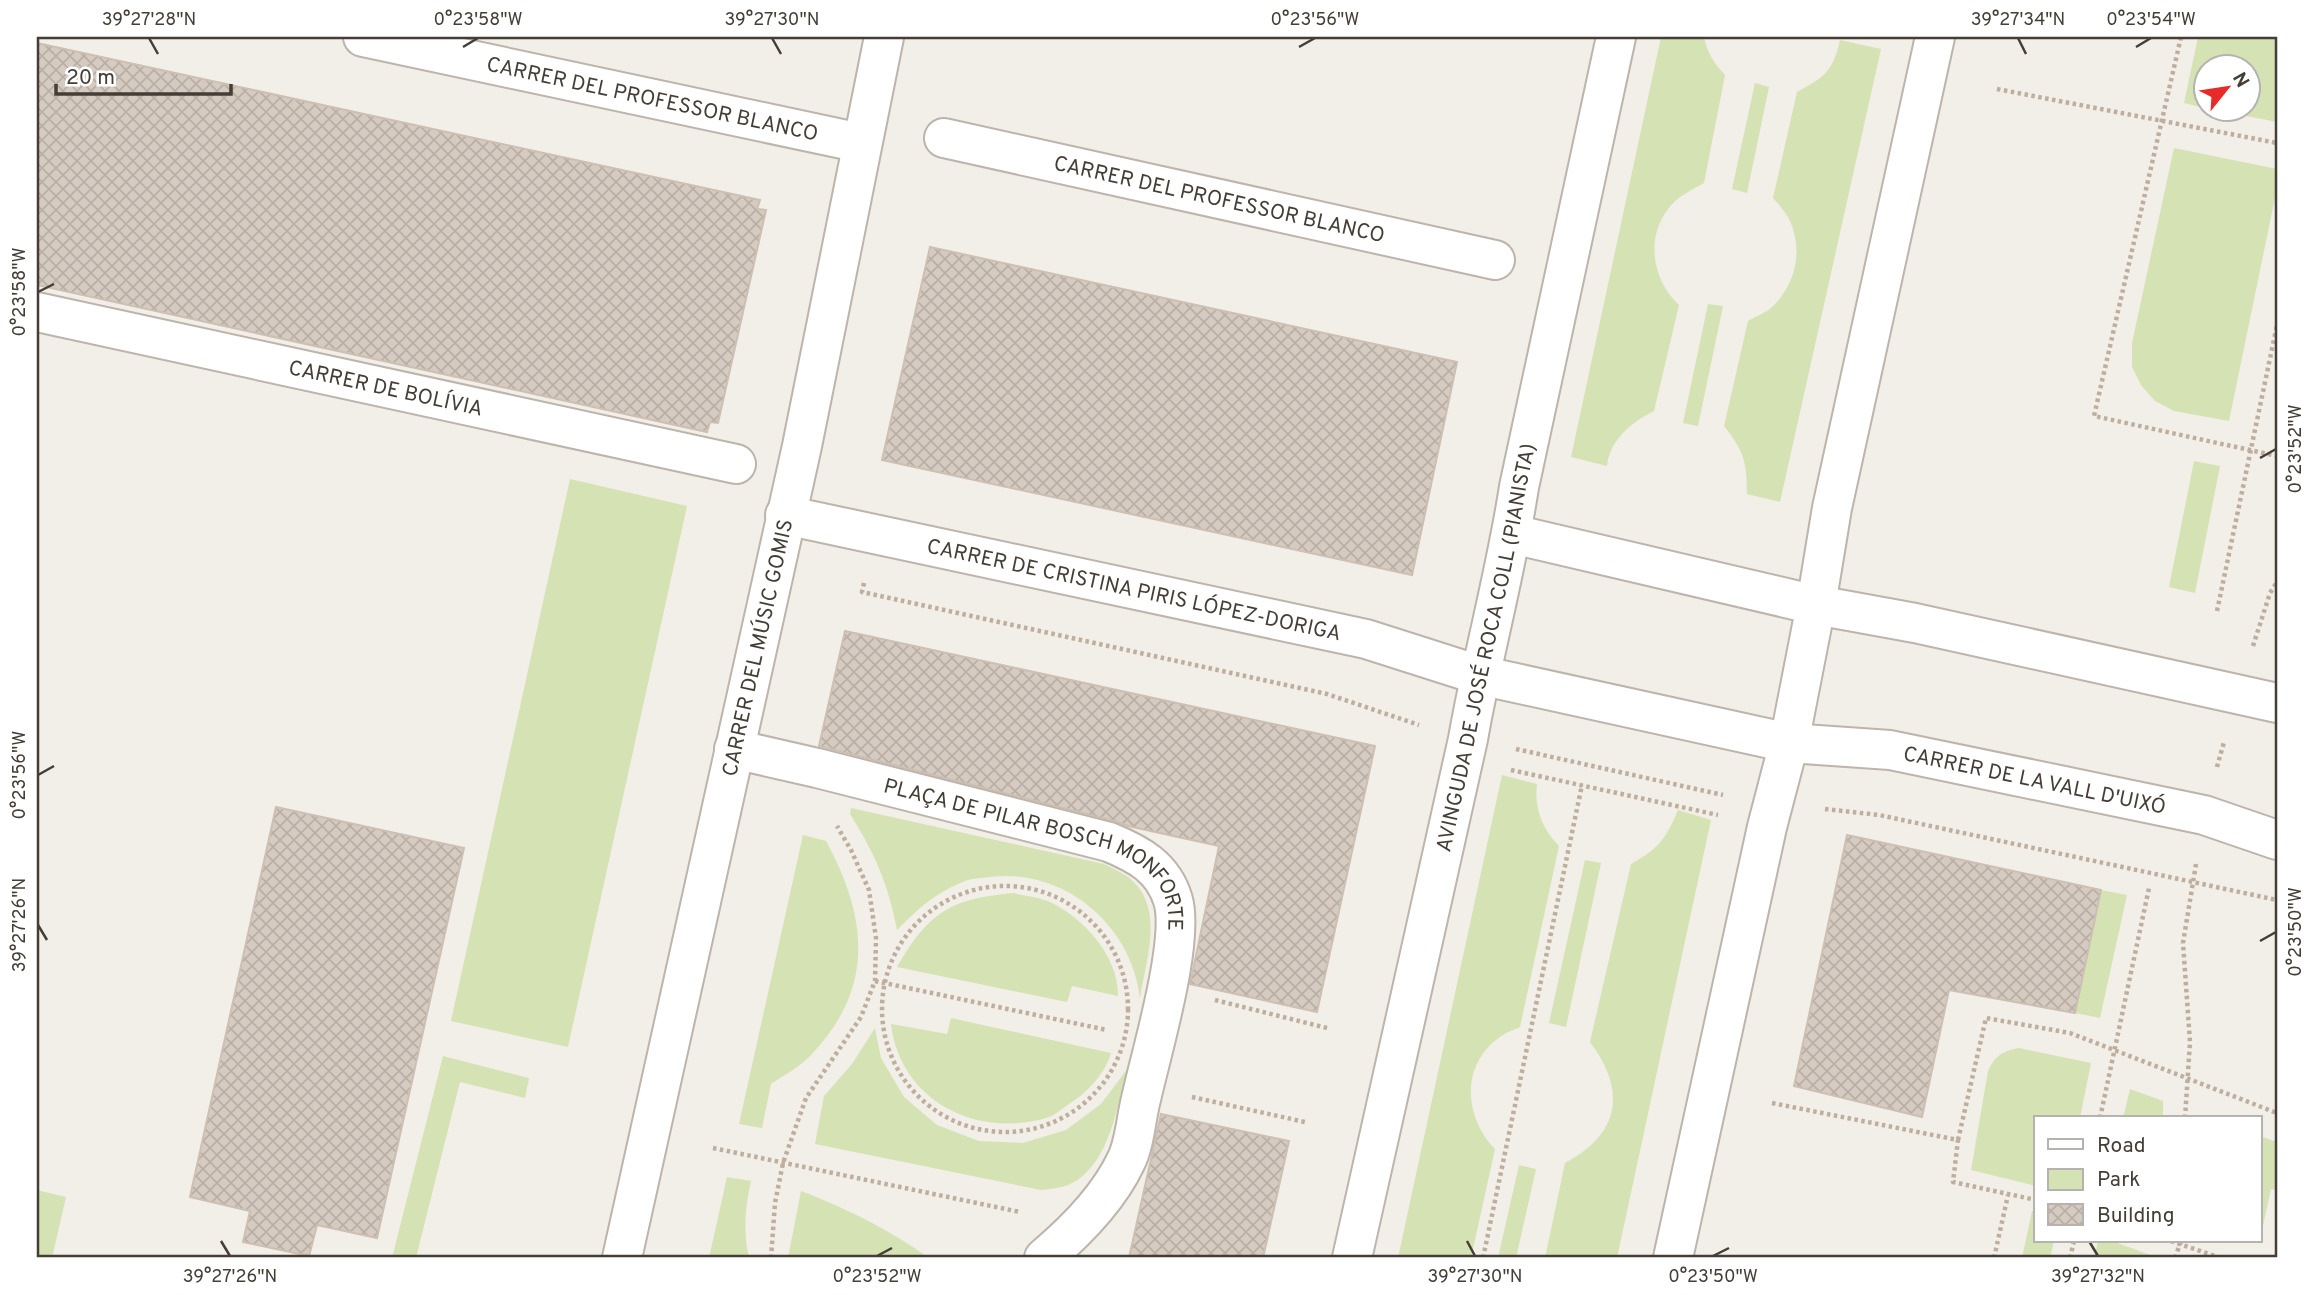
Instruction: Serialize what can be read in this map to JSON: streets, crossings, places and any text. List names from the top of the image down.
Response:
{
  "streets": {
    "street": [
      "CARRER DEL PROFESSOR BLANCO",
      "CARRER DE BOLÍVIA",
      "CARRER DE CRISTINA PIRIS LÓPEZ-DORIGA",
      "CARRER DEL MÚSIC GOMIS",
      "AVINGUDA DE JOSÉ ROCA COLL (PIANISTA)",
      "CARRER DE LA VALL D'UIXÓ",
      "PLAÇA DE PILAR BOSCH MONFORTE"
    ]
  },
  "crossings": [
    ["CARRER DEL PROFESSOR BLANCO", "CARRER DEL MÚSIC GOMIS"],
    ["CARRER DE CRISTINA PIRIS LÓPEZ-DORIGA", "CARRER DEL MÚSIC GOMIS"],
    ["CARRER DE CRISTINA PIRIS LÓPEZ-DORIGA", "AVINGUDA DE JOSÉ ROCA COLL (PIANISTA)"],
    ["CARRER DE CRISTINA PIRIS LÓPEZ-DORIGA", "CARRER DE LA VALL D'UIXÓ"],
    ["CARRER DEL MÚSIC GOMIS", "PLAÇA DE PILAR BOSCH MONFORTE"]
  ],
  "legend": ["Road", "Park", "Building"],
  "scale_bar": "20 m",
  "north": "top right",
  "coordinates": [
    "39°27'28\"N",
    "0°23'58\"W",
    "39°27'30\"N",
    "0°23'56\"W",
    "39°27'34\"N",
    "0°23'54\"W",
    "0°23'52\"W",
    "39°27'26\"N",
    "0°23'50\"W",
    "39°27'32\"N"
  ]
}
